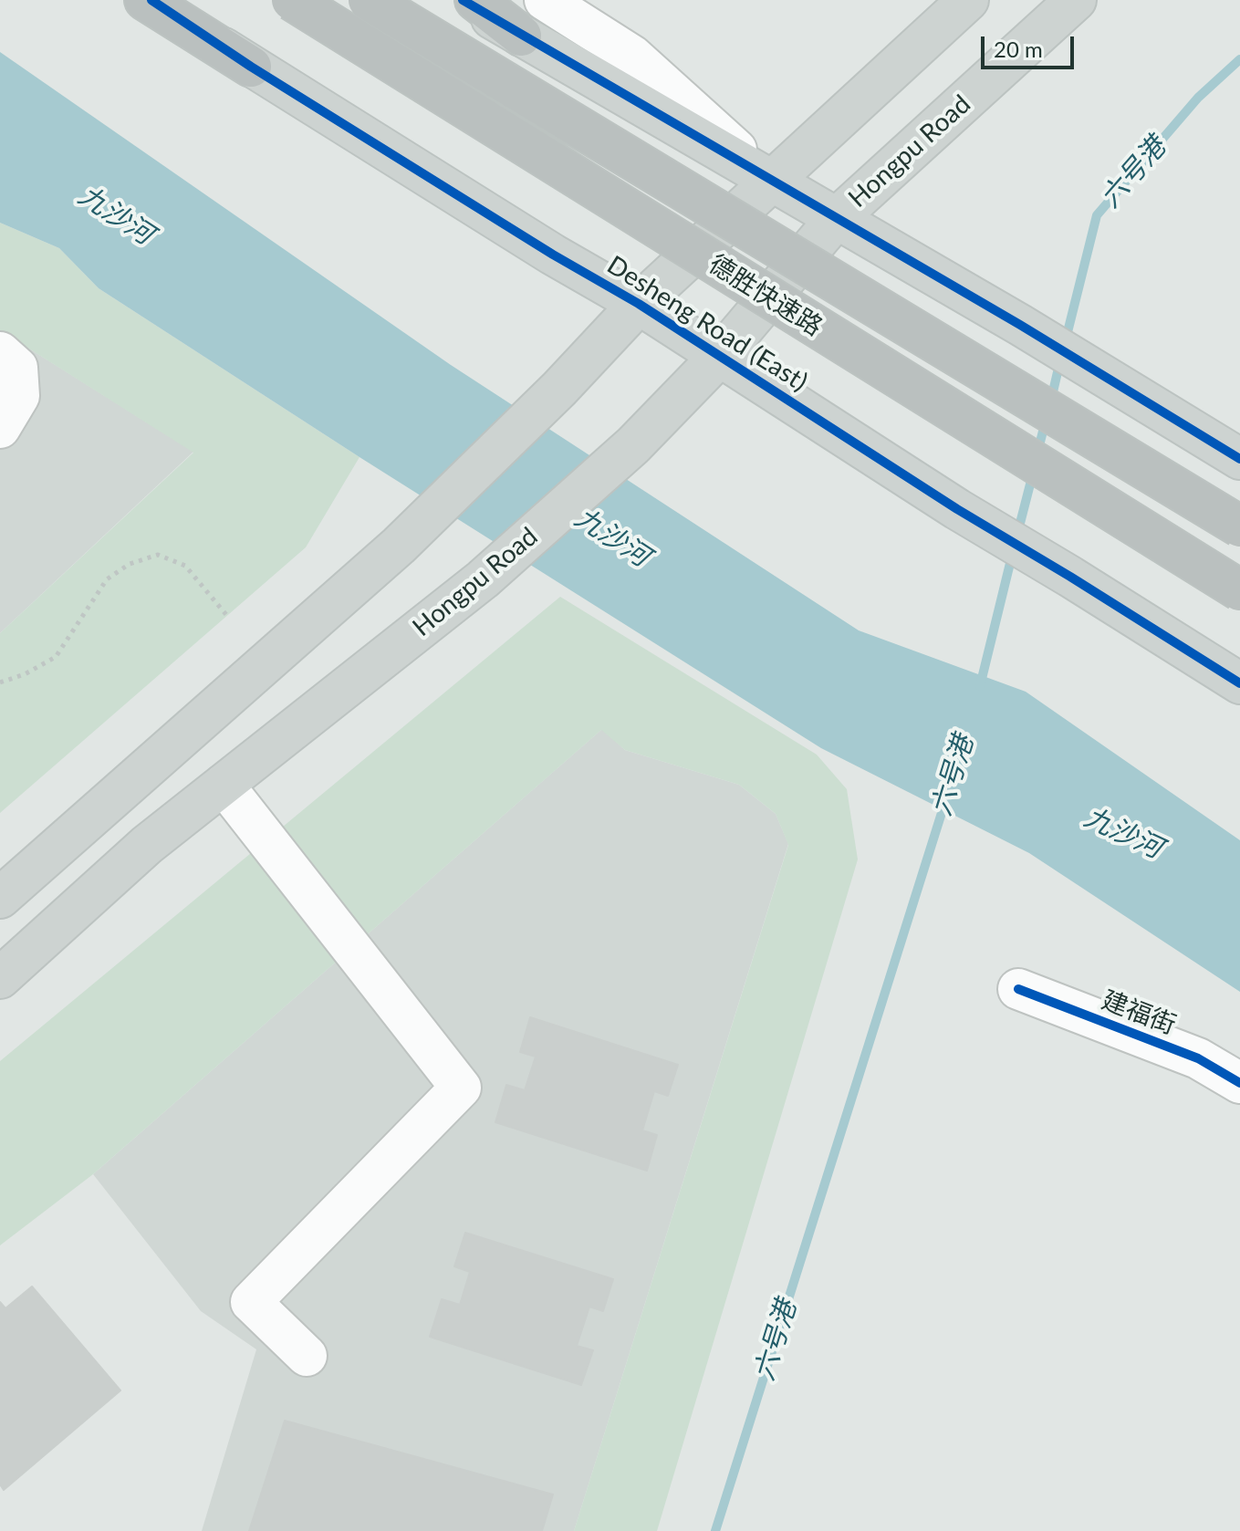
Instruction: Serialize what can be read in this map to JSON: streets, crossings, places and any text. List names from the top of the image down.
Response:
{
  "streets": {
    "highway": ["德胜快速路"],
    "main road": ["Hongpu Road", "Desheng Road (East)"],
    "street": ["建福街"]
  },
  "crossings": [
    ["Hongpu Road", "Desheng Road (East)"]
  ],
  "water": ["六号港", "九沙河"],
  "scale_bar": "20 m"
}
